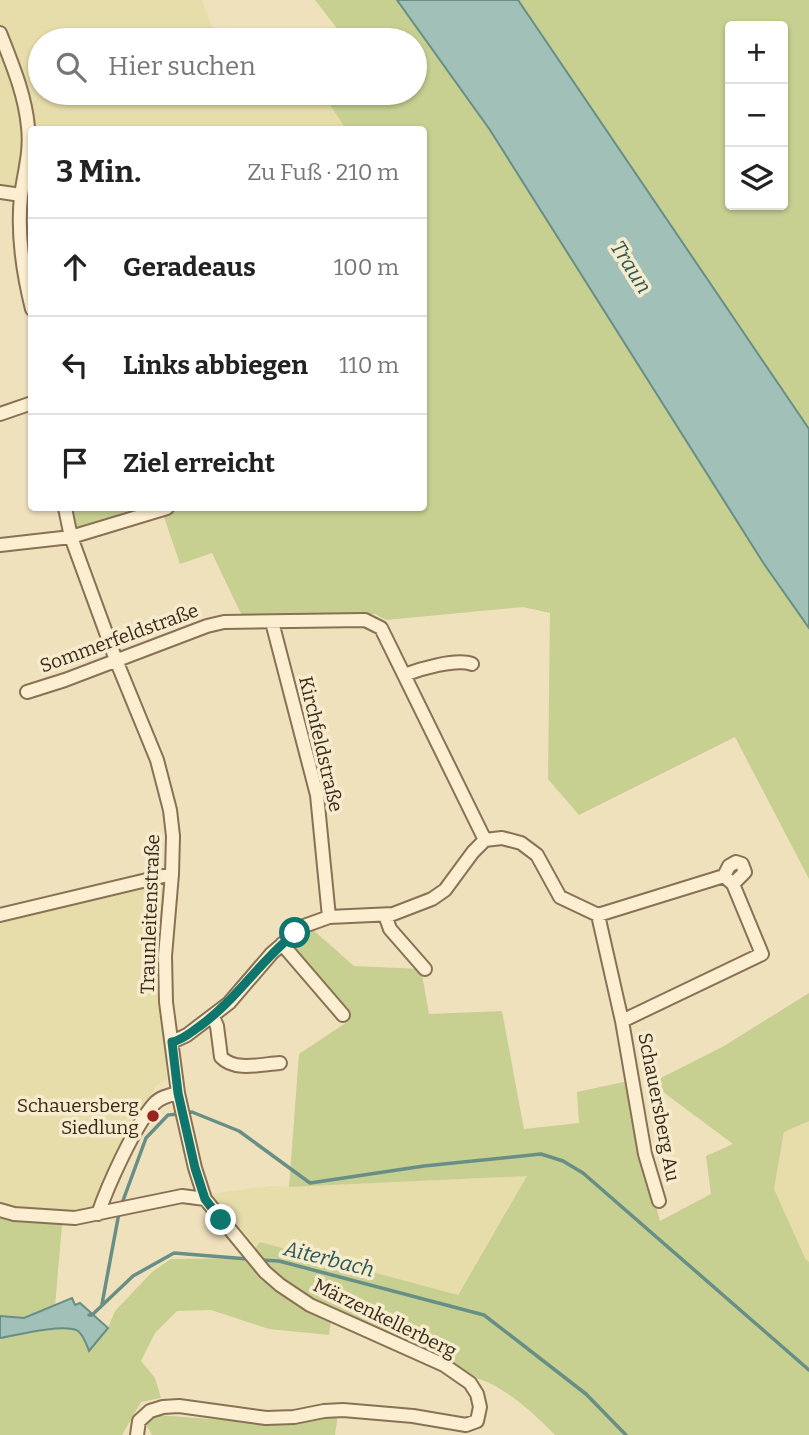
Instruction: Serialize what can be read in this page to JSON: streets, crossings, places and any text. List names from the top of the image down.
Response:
{
  "streets": {
    "street": [
      "Sommerfeldstraße",
      "Kirchfeldstraße",
      "Traunleitenstraße",
      "Schauersberg Au",
      "Märzenkellerberg"
    ]
  },
  "crossings": [
    ["Sommerfeldstraße", "Kirchfeldstraße"],
    ["Sommerfeldstraße", "Traunleitenstraße"],
    ["Traunleitenstraße", "Märzenkellerberg"]
  ],
  "water": ["Traun", "Aiterbach"],
  "places": ["Schauersberg Siedlung"],
  "page": {
    "map_buttons": ["+", "−"],
    "search": "Hier suchen",
    "heading": ["3 Min.", "Zu Fuß · 210 m"],
    "list": [
      ["Geradeaus", "100 m"],
      ["Links abbiegen", "110 m"],
      "Ziel erreicht"
    ]
  }
}
